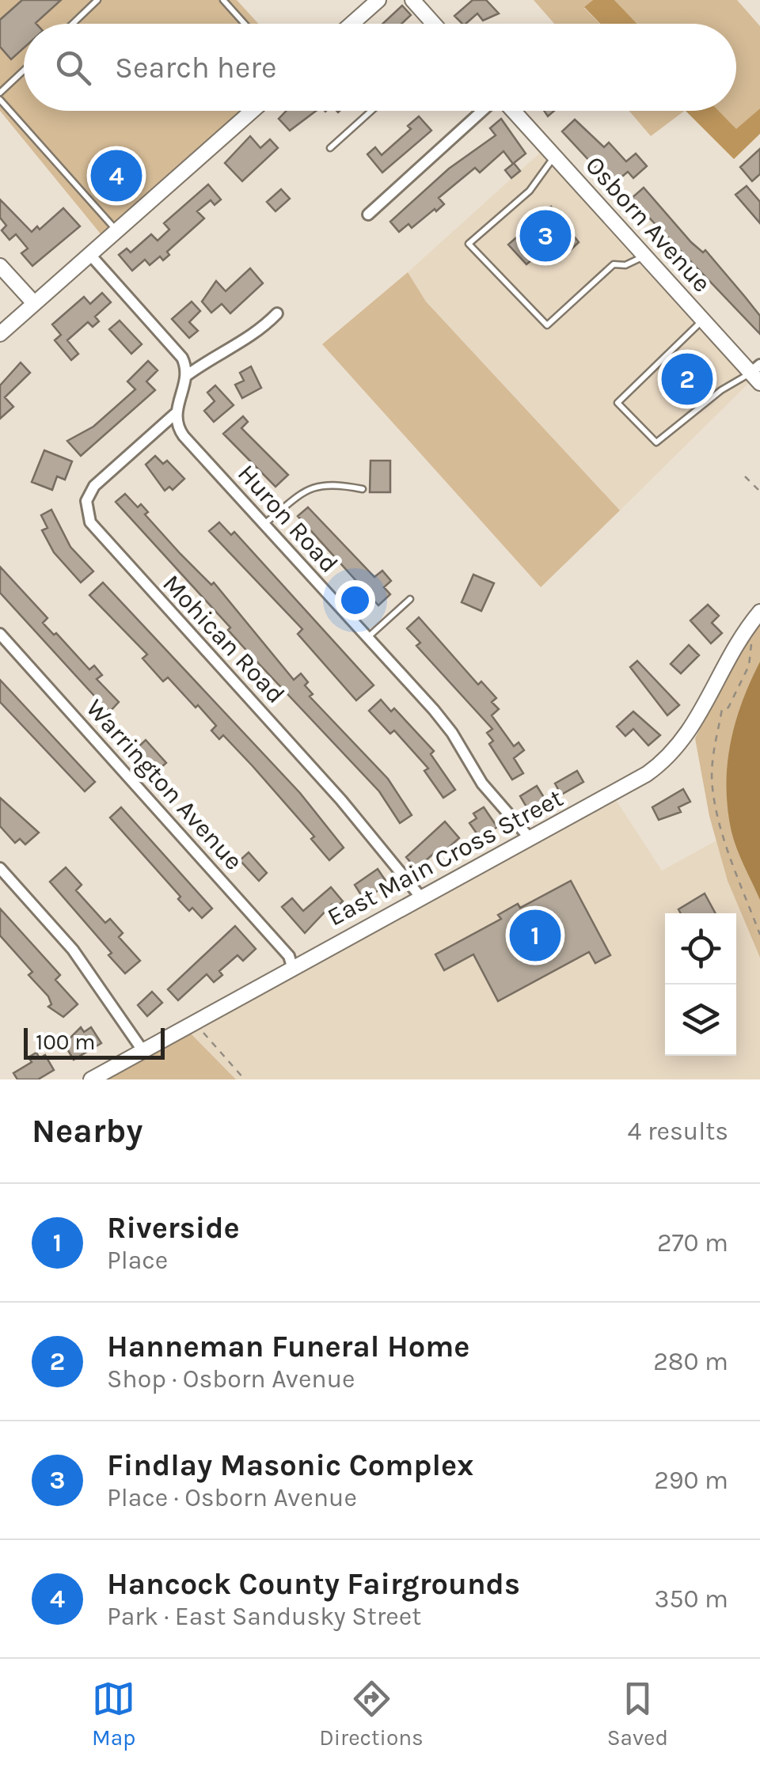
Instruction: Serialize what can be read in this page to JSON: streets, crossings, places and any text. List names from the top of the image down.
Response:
{
  "streets": {
    "main road": ["Osborn Avenue", "East Main Cross Street"],
    "street": ["Huron Road", "Mohican Road", "Warrington Avenue"]
  },
  "crossings": [
    ["Huron Road", "Mohican Road"],
    ["Huron Road", "East Main Cross Street"],
    ["Mohican Road", "East Main Cross Street"],
    ["Warrington Avenue", "East Main Cross Street"]
  ],
  "scale_bar": "100 m",
  "page": {
    "search": "Search here",
    "pins": [
      "4",
      "3",
      "2",
      "1"
    ],
    "scale": "100 m",
    "heading": ["Nearby", "4 results"],
    "list": [
      {
        "mark": "1",
        "name": "Riverside",
        "note": "Place",
        "value": "270 m"
      },
      {
        "mark": "2",
        "name": "Hanneman Funeral Home",
        "note": "Shop · Osborn Avenue",
        "value": "280 m"
      },
      {
        "mark": "3",
        "name": "Findlay Masonic Complex",
        "note": "Place · Osborn Avenue",
        "value": "290 m"
      },
      {
        "mark": "4",
        "name": "Hancock County Fairgrounds",
        "note": "Park · East Sandusky Street",
        "value": "350 m"
      }
    ],
    "nav": ["Map", "Directions", "Saved"]
  }
}
